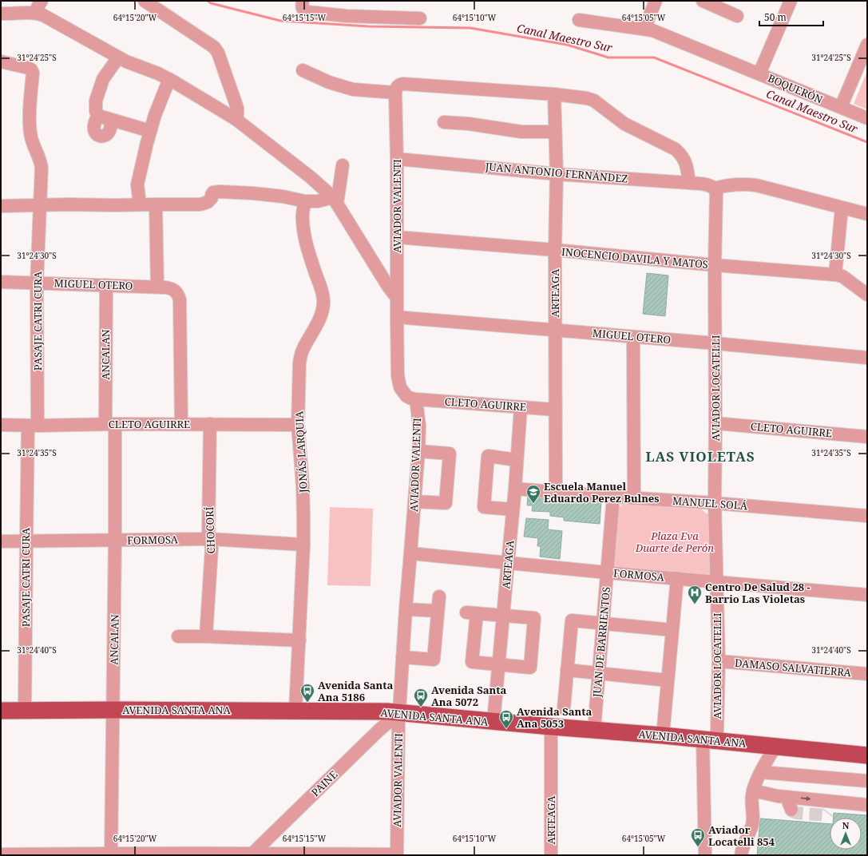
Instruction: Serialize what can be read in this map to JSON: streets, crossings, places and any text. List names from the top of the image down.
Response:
{
  "streets": {
    "main road": ["AVENIDA SANTA ANA"],
    "street": [
      "BOQUERÓN",
      "JUAN ANTONIO FERNÁNDEZ",
      "AVIADOR VALENTI",
      "INOCENCIO DAVILA Y MATOS",
      "MIGUEL OTERO",
      "ARTEAGA",
      "PASAJE CATRI CURA",
      "ANCALAN",
      "AVIADOR LOCATELLI",
      "CLETO AGUIRRE",
      "JONÁS LARQUIA",
      "MANUEL SOLÁ",
      "CHOCORÍ",
      "FORMOSA",
      "JUAN DE BARRIENTOS",
      "DAMASO SALVATIERRA",
      "PAINE"
    ]
  },
  "crossings": [
    ["JUAN ANTONIO FERNÁNDEZ", "AVIADOR VALENTI"],
    ["JUAN ANTONIO FERNÁNDEZ", "ARTEAGA"],
    ["JUAN ANTONIO FERNÁNDEZ", "AVIADOR LOCATELLI"],
    ["AVIADOR VALENTI", "INOCENCIO DAVILA Y MATOS"],
    ["AVIADOR VALENTI", "MIGUEL OTERO"],
    ["AVIADOR VALENTI", "CLETO AGUIRRE"],
    ["AVIADOR VALENTI", "FORMOSA"],
    ["AVIADOR VALENTI", "AVENIDA SANTA ANA"],
    ["AVIADOR VALENTI", "PAINE"],
    ["INOCENCIO DAVILA Y MATOS", "ARTEAGA"],
    ["INOCENCIO DAVILA Y MATOS", "AVIADOR LOCATELLI"],
    ["MIGUEL OTERO", "ARTEAGA"],
    ["MIGUEL OTERO", "PASAJE CATRI CURA"],
    ["MIGUEL OTERO", "ANCALAN"],
    ["MIGUEL OTERO", "AVIADOR LOCATELLI"],
    ["MIGUEL OTERO", "CLETO AGUIRRE"],
    ["ARTEAGA", "CLETO AGUIRRE"],
    ["ARTEAGA", "MANUEL SOLÁ"],
    ["ARTEAGA", "FORMOSA"],
    ["ARTEAGA", "AVENIDA SANTA ANA"],
    ["PASAJE CATRI CURA", "CLETO AGUIRRE"],
    ["PASAJE CATRI CURA", "FORMOSA"],
    ["PASAJE CATRI CURA", "AVENIDA SANTA ANA"],
    ["ANCALAN", "CLETO AGUIRRE"],
    ["ANCALAN", "FORMOSA"],
    ["ANCALAN", "AVENIDA SANTA ANA"],
    ["AVIADOR LOCATELLI", "CLETO AGUIRRE"],
    ["AVIADOR LOCATELLI", "MANUEL SOLÁ"],
    ["AVIADOR LOCATELLI", "FORMOSA"],
    ["AVIADOR LOCATELLI", "DAMASO SALVATIERRA"],
    ["AVIADOR LOCATELLI", "AVENIDA SANTA ANA"],
    ["CLETO AGUIRRE", "JONÁS LARQUIA"],
    ["CLETO AGUIRRE", "CHOCORÍ"],
    ["JONÁS LARQUIA", "FORMOSA"],
    ["JONÁS LARQUIA", "AVENIDA SANTA ANA"],
    ["MANUEL SOLÁ", "JUAN DE BARRIENTOS"],
    ["CHOCORÍ", "FORMOSA"],
    ["FORMOSA", "JUAN DE BARRIENTOS"],
    ["JUAN DE BARRIENTOS", "AVENIDA SANTA ANA"],
    ["AVENIDA SANTA ANA", "PAINE"]
  ],
  "districts": ["LAS VIOLETAS"],
  "water": ["Canal Maestro Sur"],
  "parks": ["Plaza Eva Duarte de Perón"],
  "places": {
    "school or university": ["Escuela Manuel Eduardo Perez Bulnes"],
    "hospital": ["Centro De Salud 28 - Barrio Las Violetas"],
    "bus stop": [
      "Avenida Santa Ana 5186",
      "Avenida Santa Ana 5072",
      "Avenida Santa Ana 5053",
      "Aviador Locatelli 854"
    ]
  },
  "scale_bar": "50 m",
  "north": "top",
  "coordinates": [
    "64°15'20\"W",
    "64°15'15\"W",
    "64°15'10\"W",
    "64°15'05\"W",
    "31°24'25\"S",
    "31°24'30\"S",
    "31°24'35\"S",
    "31°24'40\"S"
  ]
}
